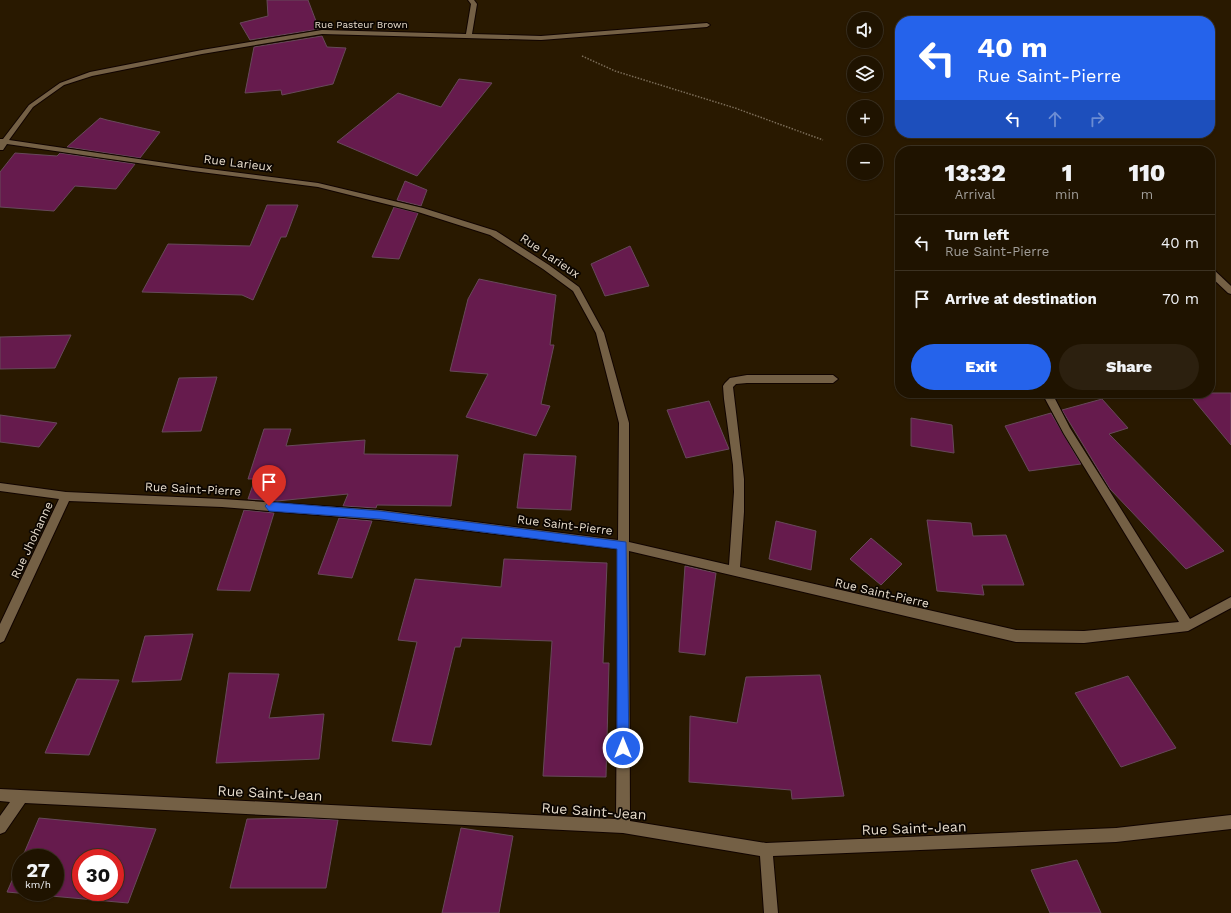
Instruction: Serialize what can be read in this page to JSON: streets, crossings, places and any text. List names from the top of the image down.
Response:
{
  "streets": {
    "street": [
      "Rue Pasteur Brown",
      "Rue Larieux",
      "Rue Saint-Pierre",
      "Rue Jhohanne",
      "Rue Saint-Jean"
    ]
  },
  "crossings": [
    ["Rue Pasteur Brown", "Rue Larieux"],
    ["Rue Larieux", "Rue Saint-Pierre"],
    ["Rue Larieux", "Rue Saint-Jean"],
    ["Rue Saint-Pierre", "Rue Jhohanne"]
  ],
  "page": {
    "map_buttons": ["+", "−"],
    "turn": ["40 m", "Rue Saint-Pierre"],
    "eta": [
      "13:32",
      "Arrival",
      "1",
      "min",
      "110",
      "m"
    ],
    "list": [
      {
        "name": "Turn left",
        "note": "Rue Saint-Pierre",
        "value": "40 m"
      },
      {
        "name": "Arrive at destination",
        "value": "70 m"
      }
    ],
    "buttons": ["Exit", "Share"],
    "speed": "27 km/h",
    "limit": "30"
  }
}
